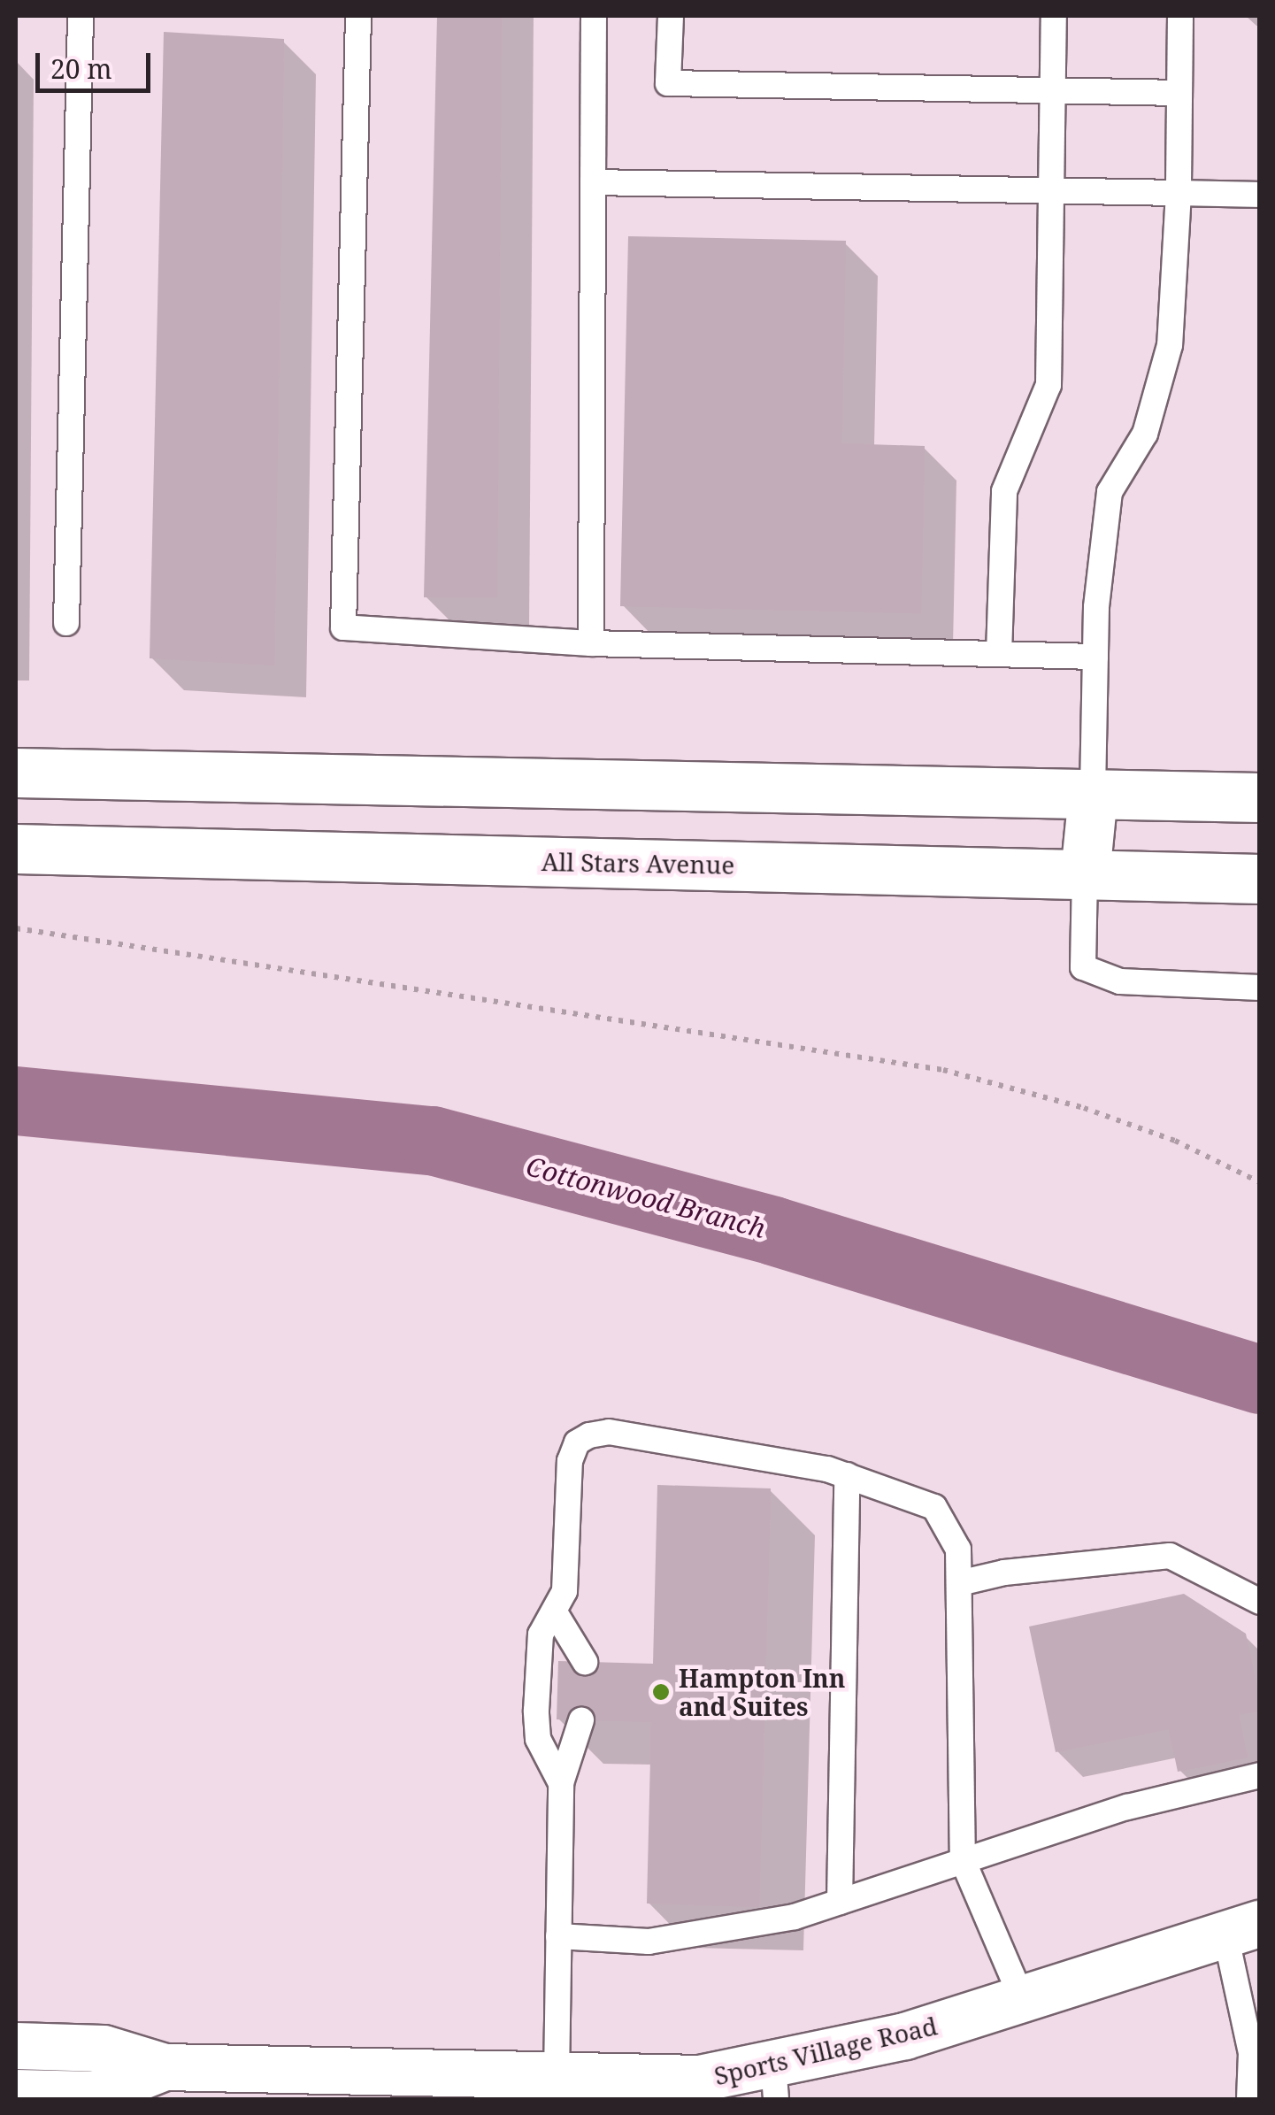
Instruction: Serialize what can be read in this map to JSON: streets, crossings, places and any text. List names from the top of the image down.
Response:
{
  "streets": {
    "street": ["All Stars Avenue", "Sports Village Road"]
  },
  "water": ["Cottonwood Branch"],
  "places": ["Hampton Inn and Suites"],
  "scale_bar": "20 m"
}
